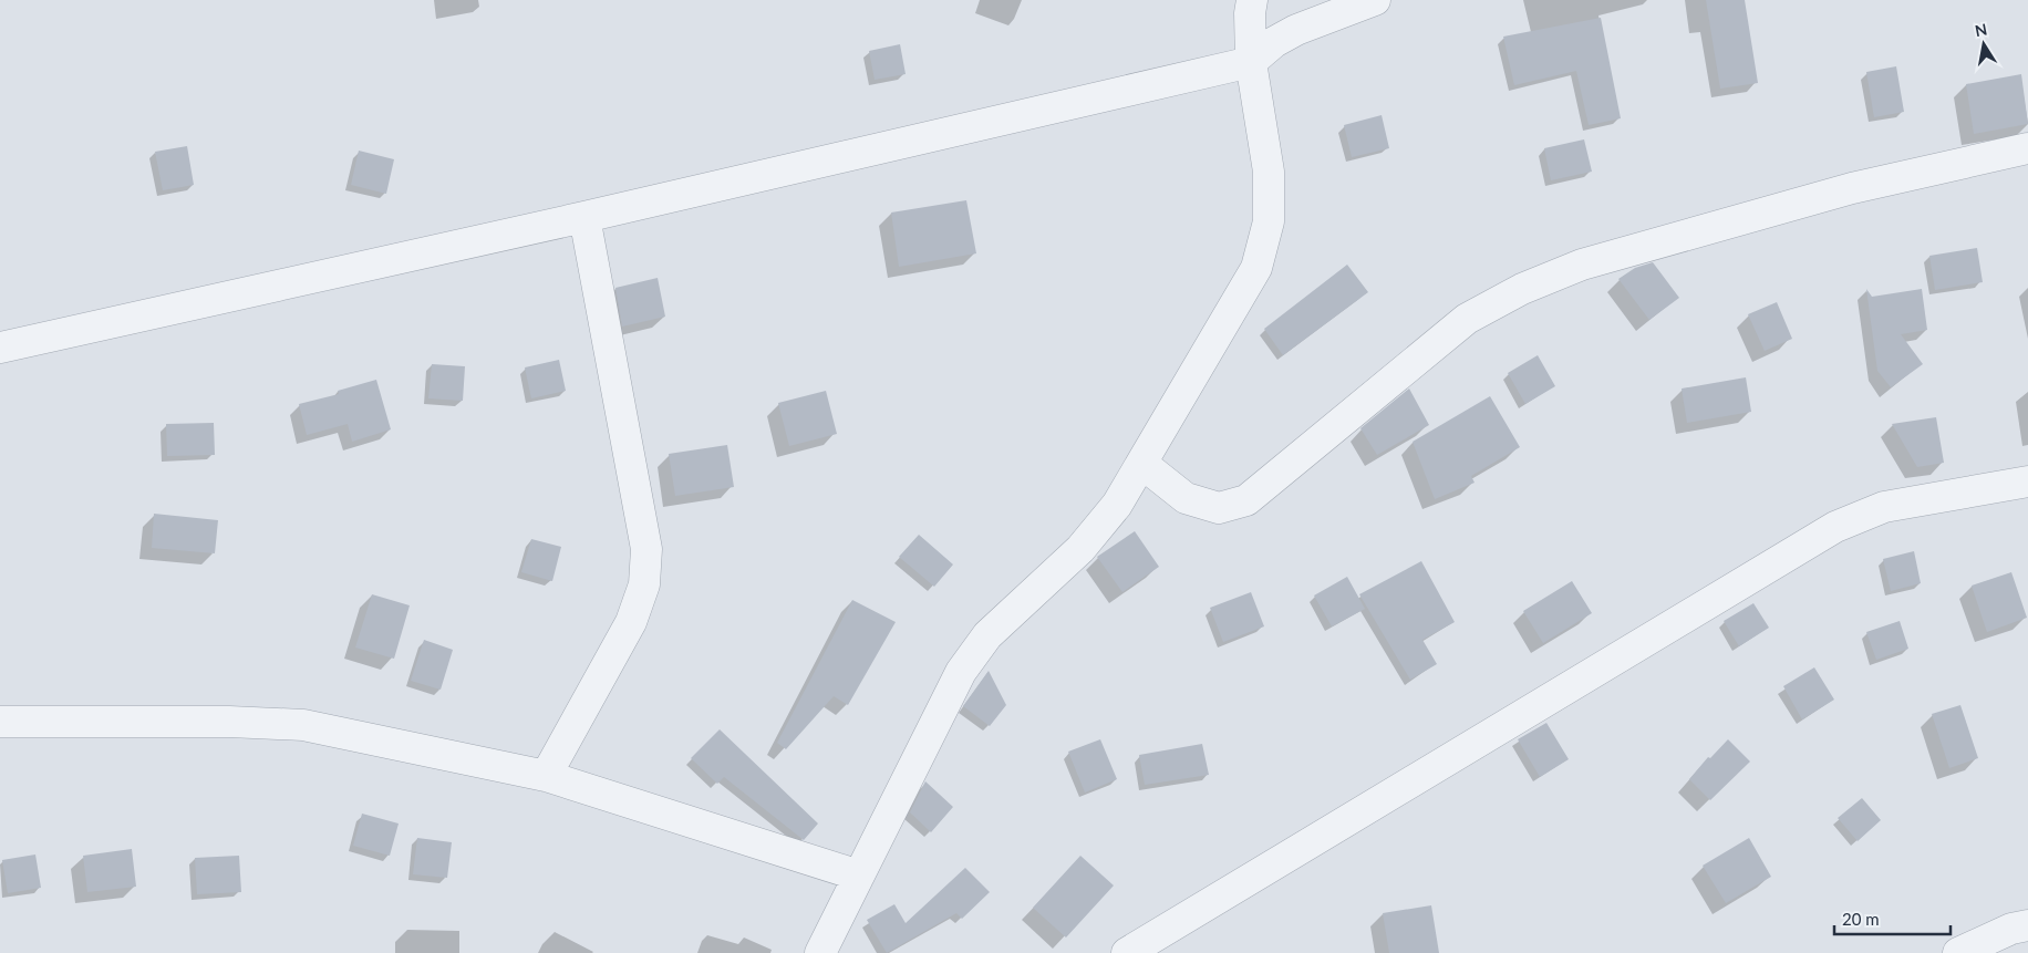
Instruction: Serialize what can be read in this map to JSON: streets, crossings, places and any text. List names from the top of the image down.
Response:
{
  "scale_bar": "20 m",
  "north": "top"
}
